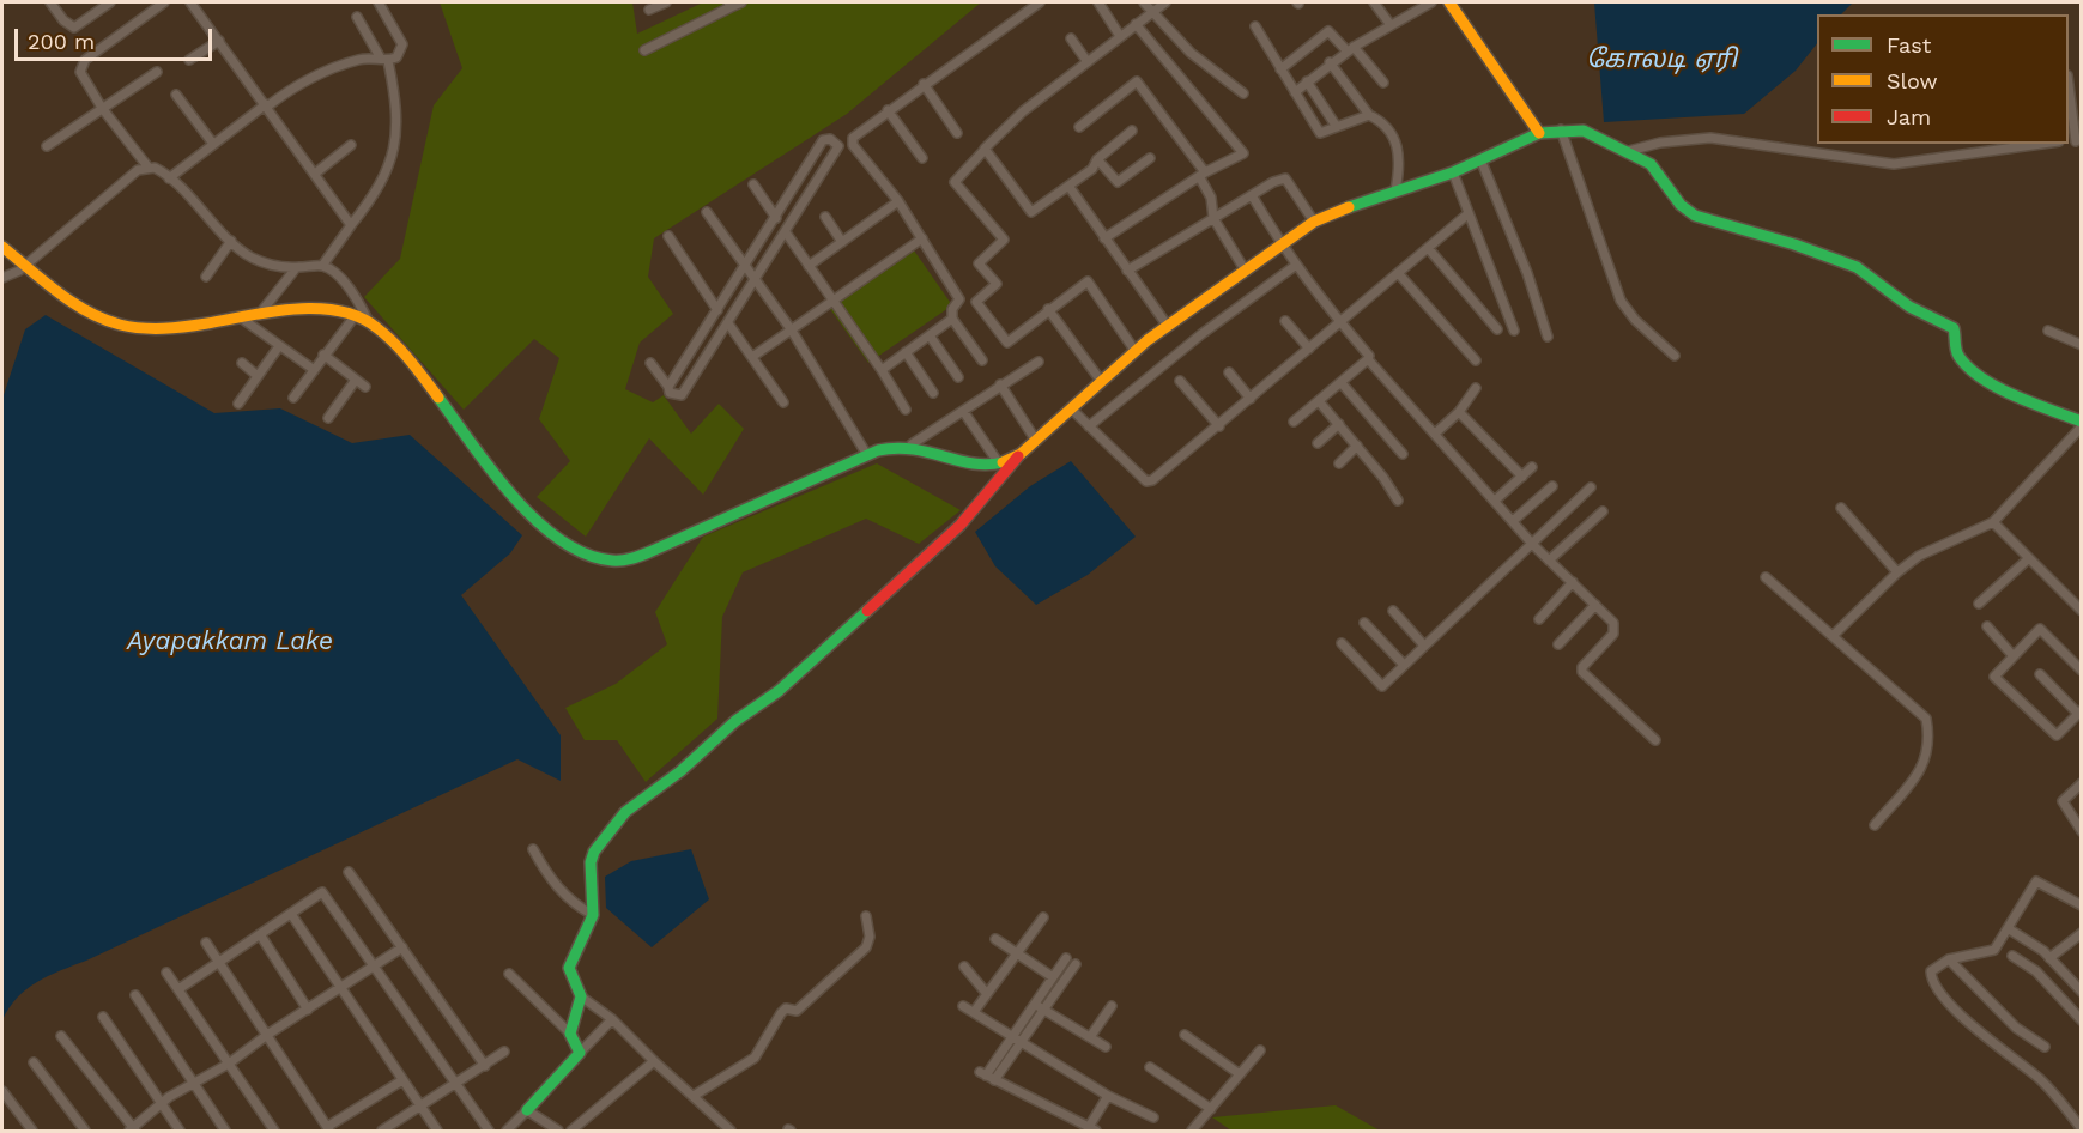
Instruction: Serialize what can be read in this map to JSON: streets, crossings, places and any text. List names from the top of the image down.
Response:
{
  "water": ["கோலடி ஏரி", "Ayapakkam Lake"],
  "legend": ["Fast", "Slow", "Jam"],
  "scale_bar": "200 m"
}
